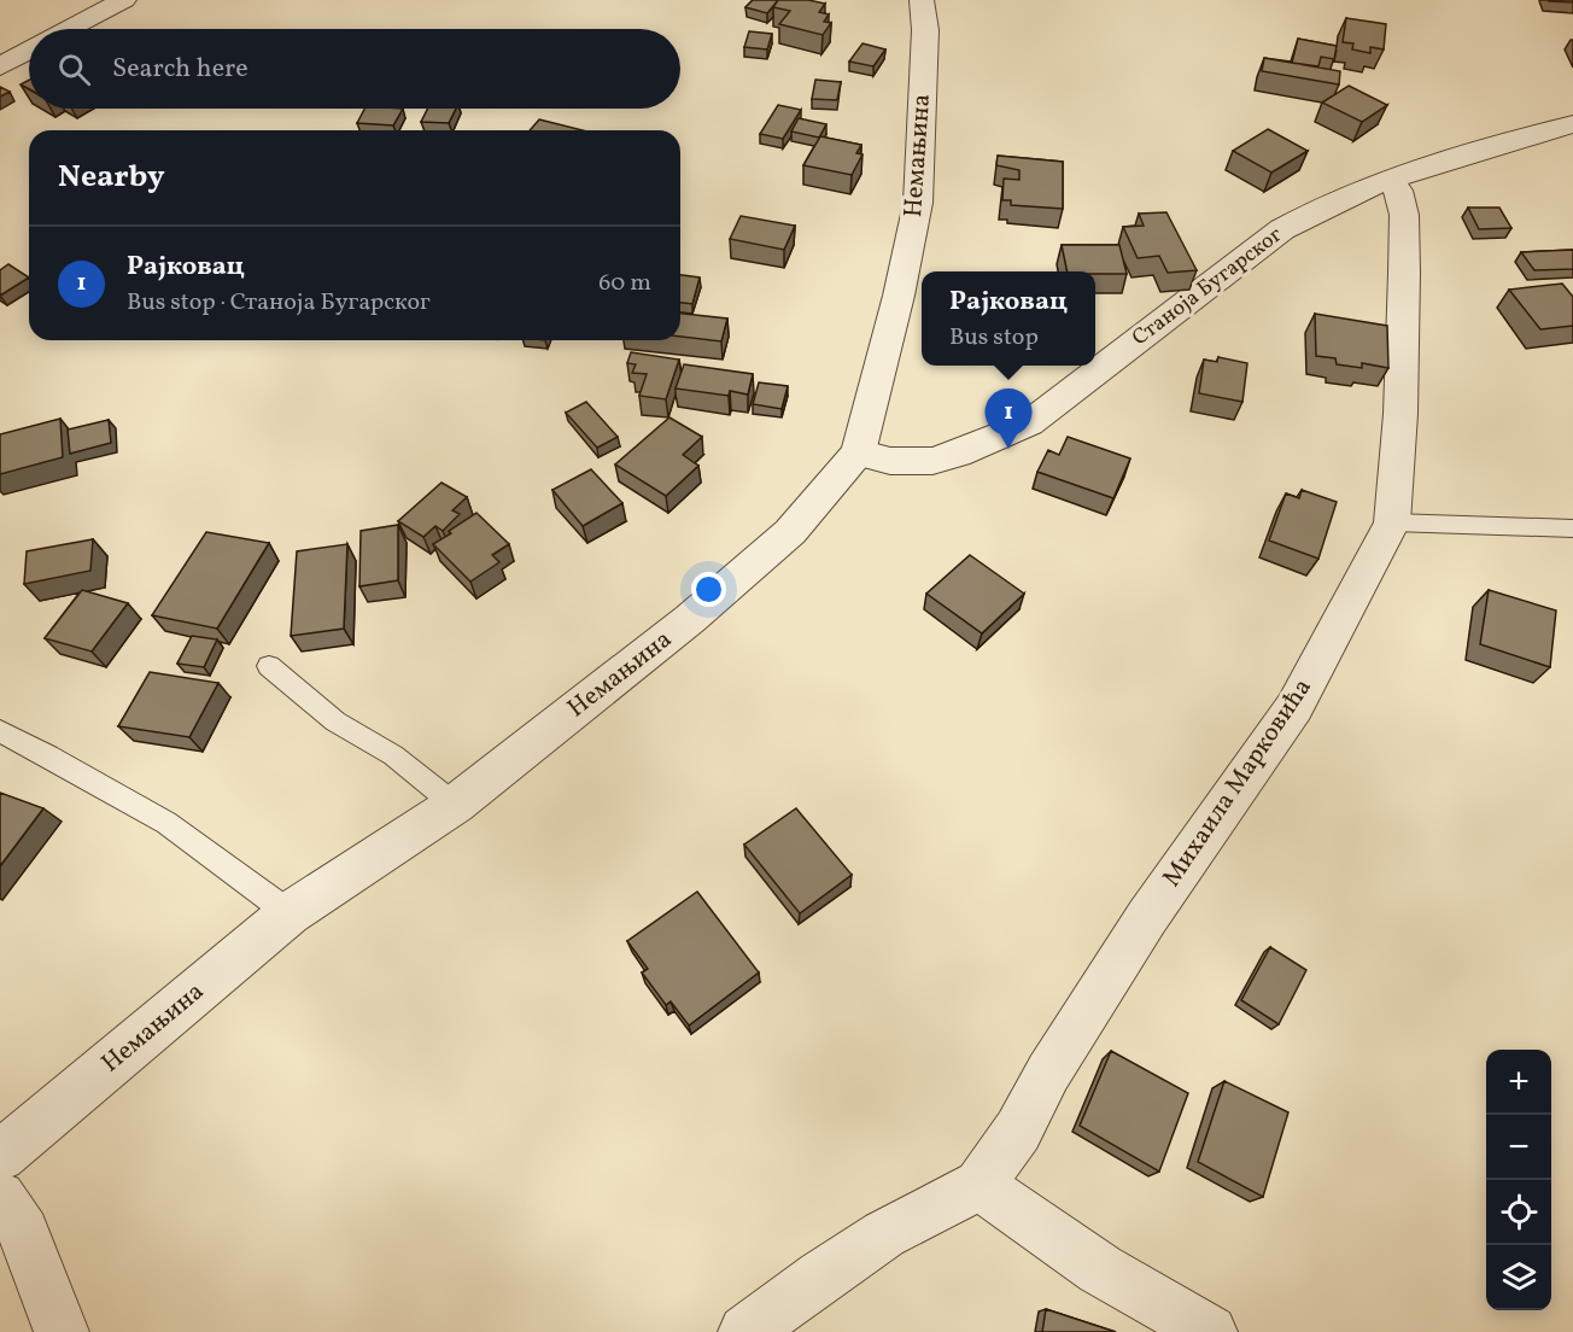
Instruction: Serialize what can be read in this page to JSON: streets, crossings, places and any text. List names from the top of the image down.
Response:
{
  "streets": {
    "street": ["Немањина", "Станоја Бугарског", "Михаила Марковића"]
  },
  "crossings": [
    ["Немањина", "Станоја Бугарског"],
    ["Станоја Бугарског", "Михаила Марковића"]
  ],
  "page": {
    "search": "Search here",
    "heading": "Nearby",
    "list": [
      {
        "mark": "1",
        "name": "Рајковац",
        "note": "Bus stop · Станоја Бугарског",
        "value": "60 m"
      }
    ],
    "popup": ["Рајковац", "Bus stop"],
    "pins": "1",
    "map_buttons": ["+", "−"]
  }
}
